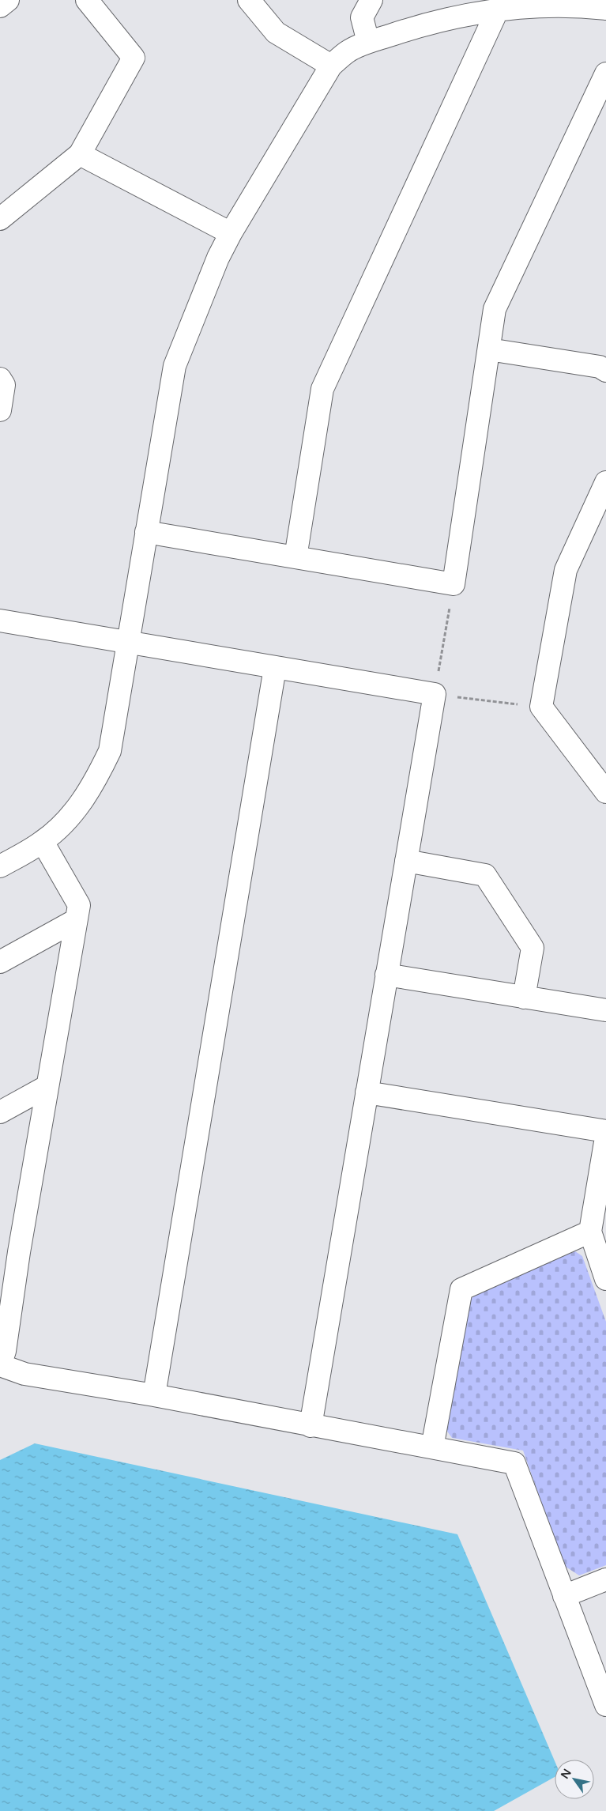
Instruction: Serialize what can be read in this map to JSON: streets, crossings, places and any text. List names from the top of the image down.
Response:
{
  "north": "top left"
}
